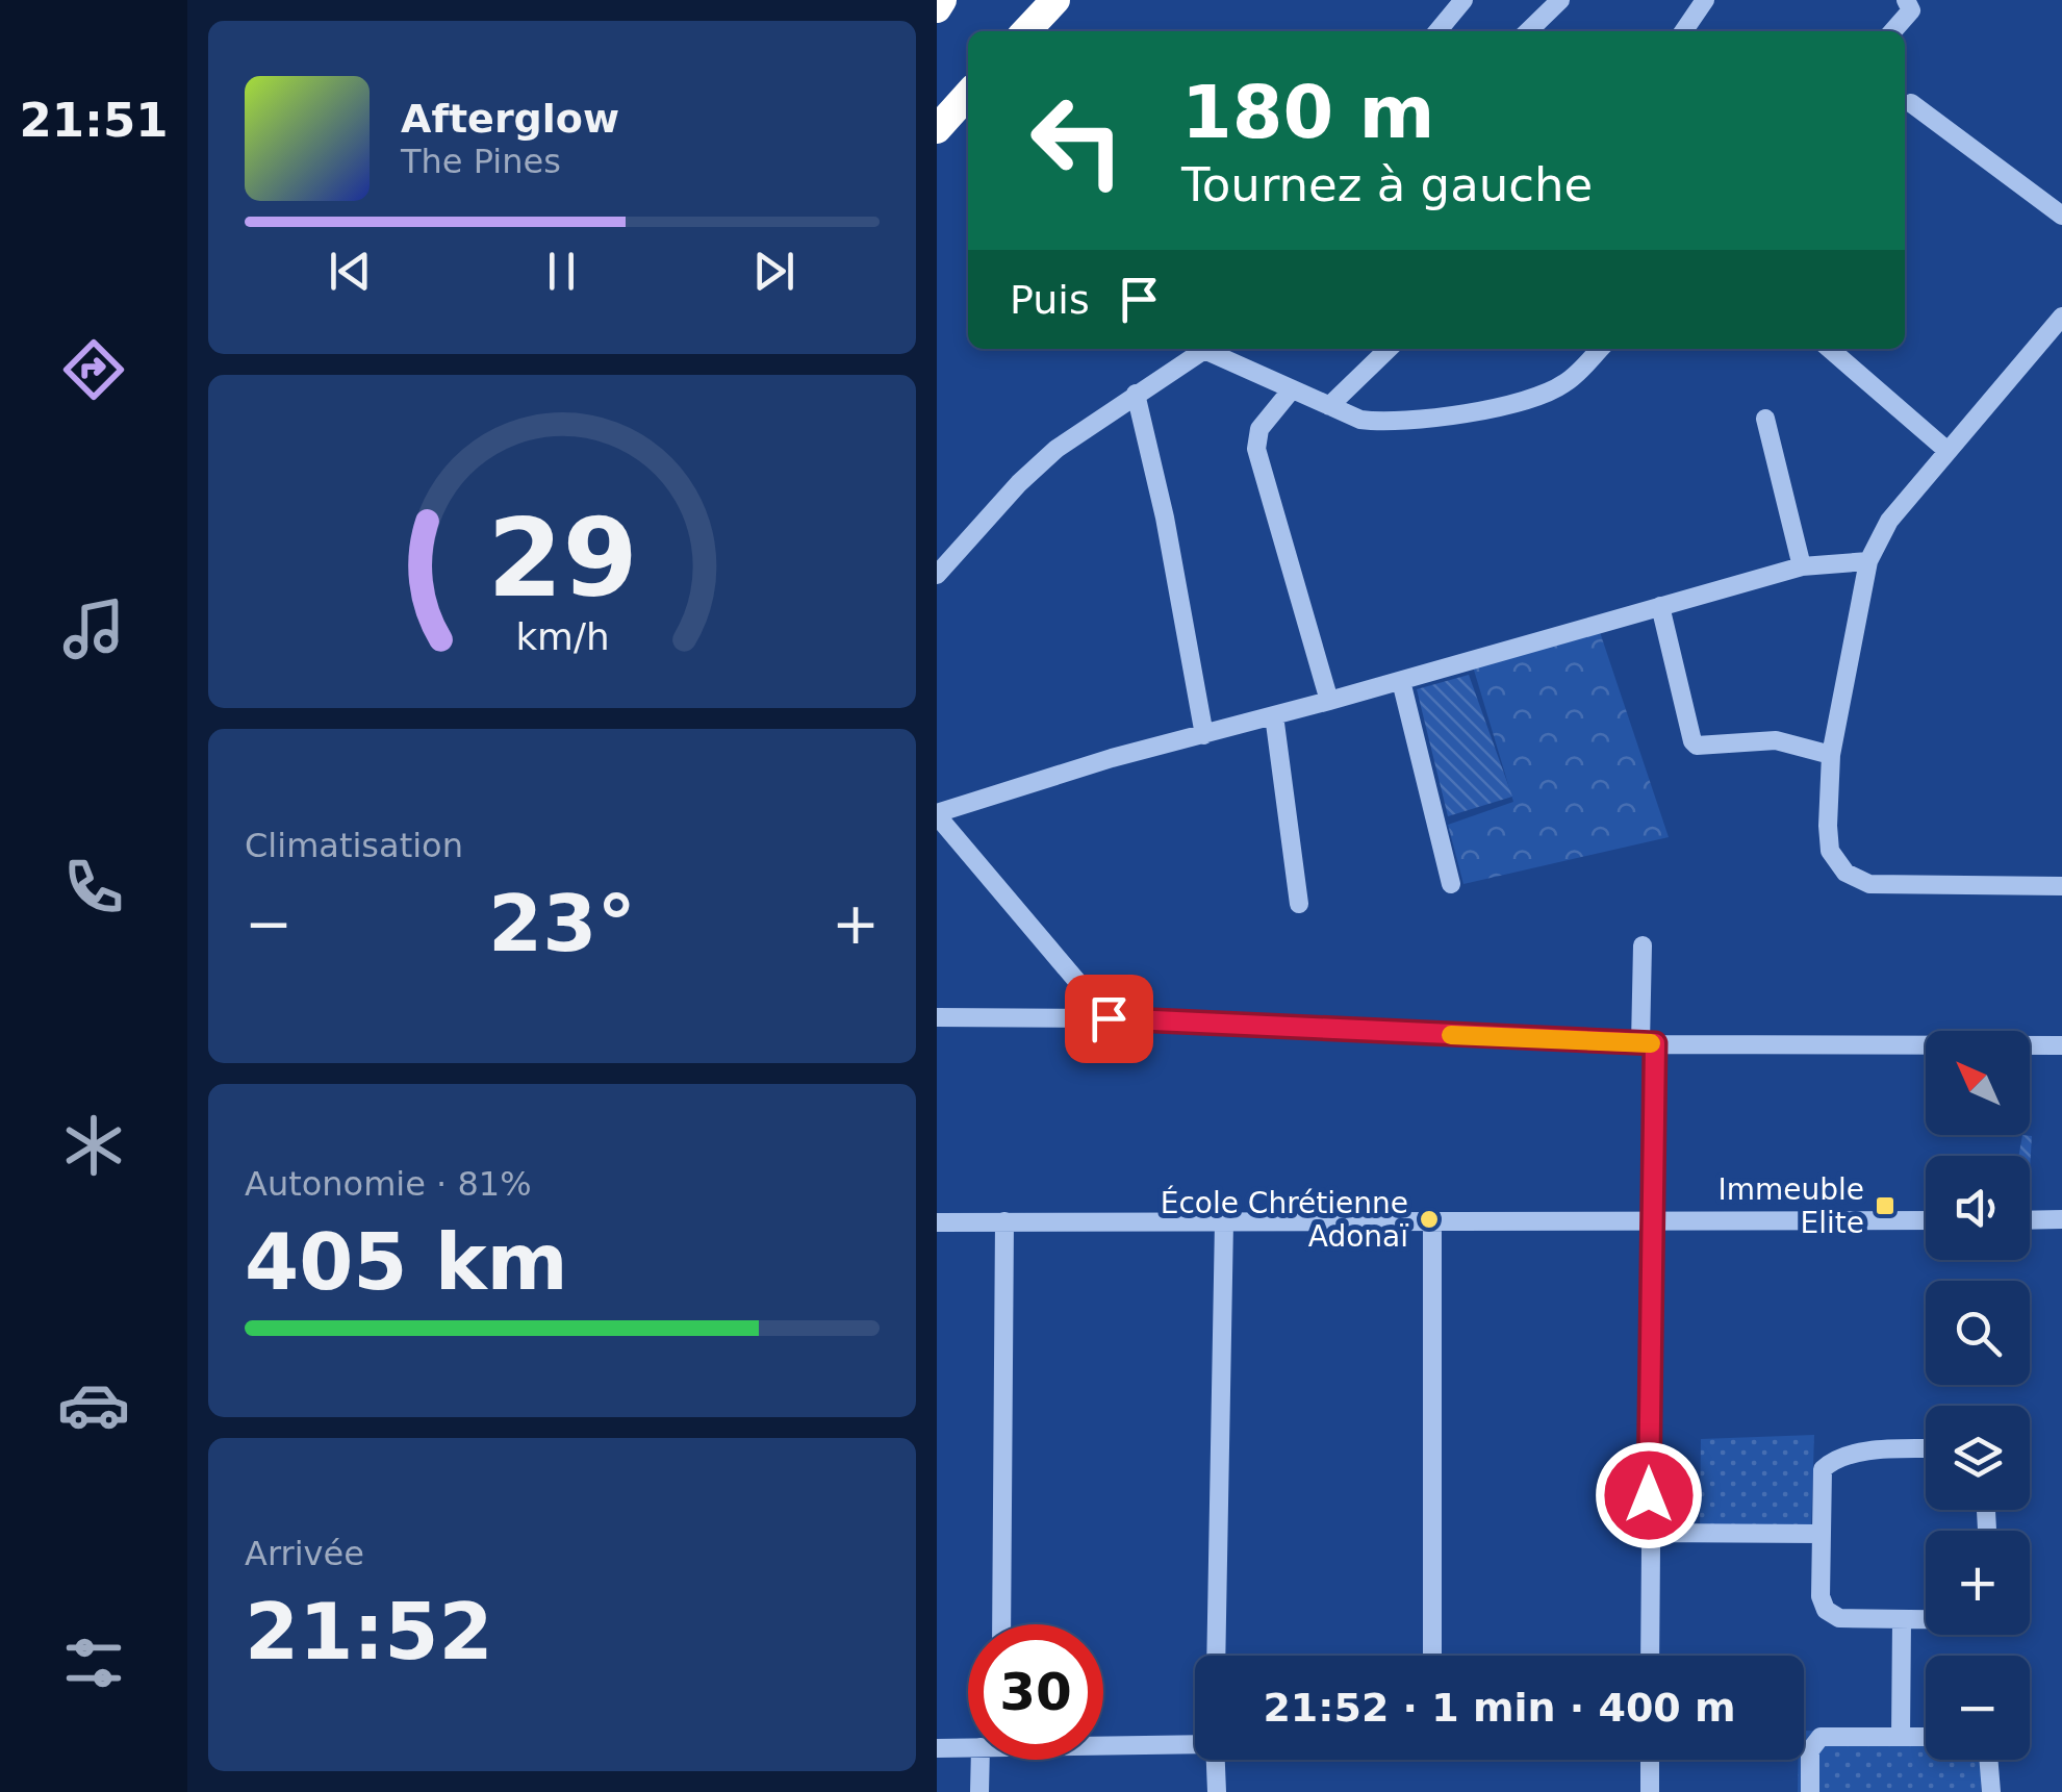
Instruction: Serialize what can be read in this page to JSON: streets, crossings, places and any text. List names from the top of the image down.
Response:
{
  "places": {
    "transit": ["Immeuble Elite"],
    "other": ["École Chrétienne Adonaï"]
  },
  "north": "top left",
  "page": {
    "tabs": "21:51",
    "turn": ["180 m", "Tournez à gauche"],
    "song": ["Afterglow", "The Pines"],
    "then": "Puis",
    "tile": [
      "Climatisation",
      ["Autonomie · 81%", "405 km"],
      ["Arrivée", "21:52"]
    ],
    "heat": ["−", "23°", "+"],
    "map_buttons": ["+", "−"],
    "limit": "30",
    "trip": "21:52 · 1 min · 400 m",
    "gauge": ["29", "km/h"]
  }
}
